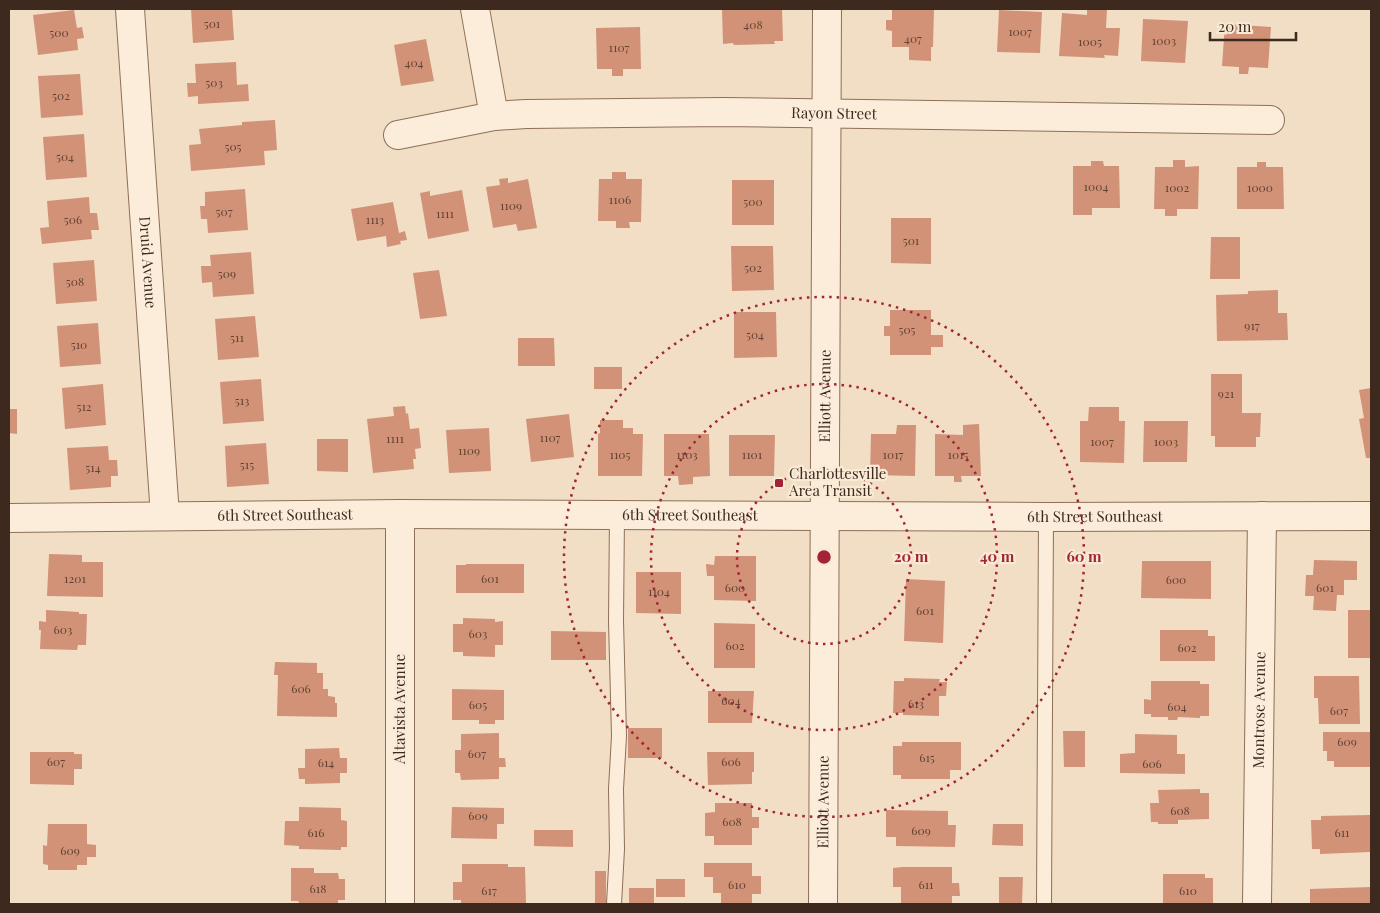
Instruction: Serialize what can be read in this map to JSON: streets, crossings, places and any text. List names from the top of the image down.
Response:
{
  "streets": {
    "street": [
      "Rayon Street",
      "Druid Avenue",
      "Elliott Avenue",
      "6th Street Southeast",
      "Altavista Avenue",
      "Montrose Avenue"
    ]
  },
  "crossings": [
    ["Rayon Street", "Elliott Avenue"],
    ["Druid Avenue", "6th Street Southeast"],
    ["Elliott Avenue", "6th Street Southeast"],
    ["6th Street Southeast", "Altavista Avenue"],
    ["6th Street Southeast", "Montrose Avenue"]
  ],
  "places": {
    "transit": ["Charlottesville Area Transit"]
  },
  "house_numbers": [
    "501",
    "408",
    "1007",
    "500",
    "407",
    "1003",
    "1005",
    "1107",
    "404",
    "503",
    "502",
    "505",
    "504",
    "1004",
    "1002",
    "1000",
    "1106",
    "500",
    "1109",
    "507",
    "1111",
    "506",
    "1113",
    "501",
    "502",
    "509",
    "508",
    "917",
    "505",
    "504",
    "511",
    "510",
    "921",
    "513",
    "512",
    "1107",
    "1111",
    "1007",
    "1003",
    "1109",
    "1105",
    "1103",
    "1101",
    "1017",
    "1015",
    "515",
    "514",
    "1201",
    "601",
    "600",
    "600",
    "601",
    "1104",
    "601",
    "603",
    "603",
    "602",
    "602",
    "606",
    "604",
    "613",
    "605",
    "604",
    "607",
    "609",
    "607",
    "615",
    "607",
    "606",
    "614",
    "606",
    "608",
    "609",
    "608",
    "609",
    "616",
    "611",
    "609",
    "610",
    "611",
    "618",
    "617",
    "610"
  ],
  "scale_bar": "20 m",
  "rings": ["20 m", "40 m", "60 m"]
}
